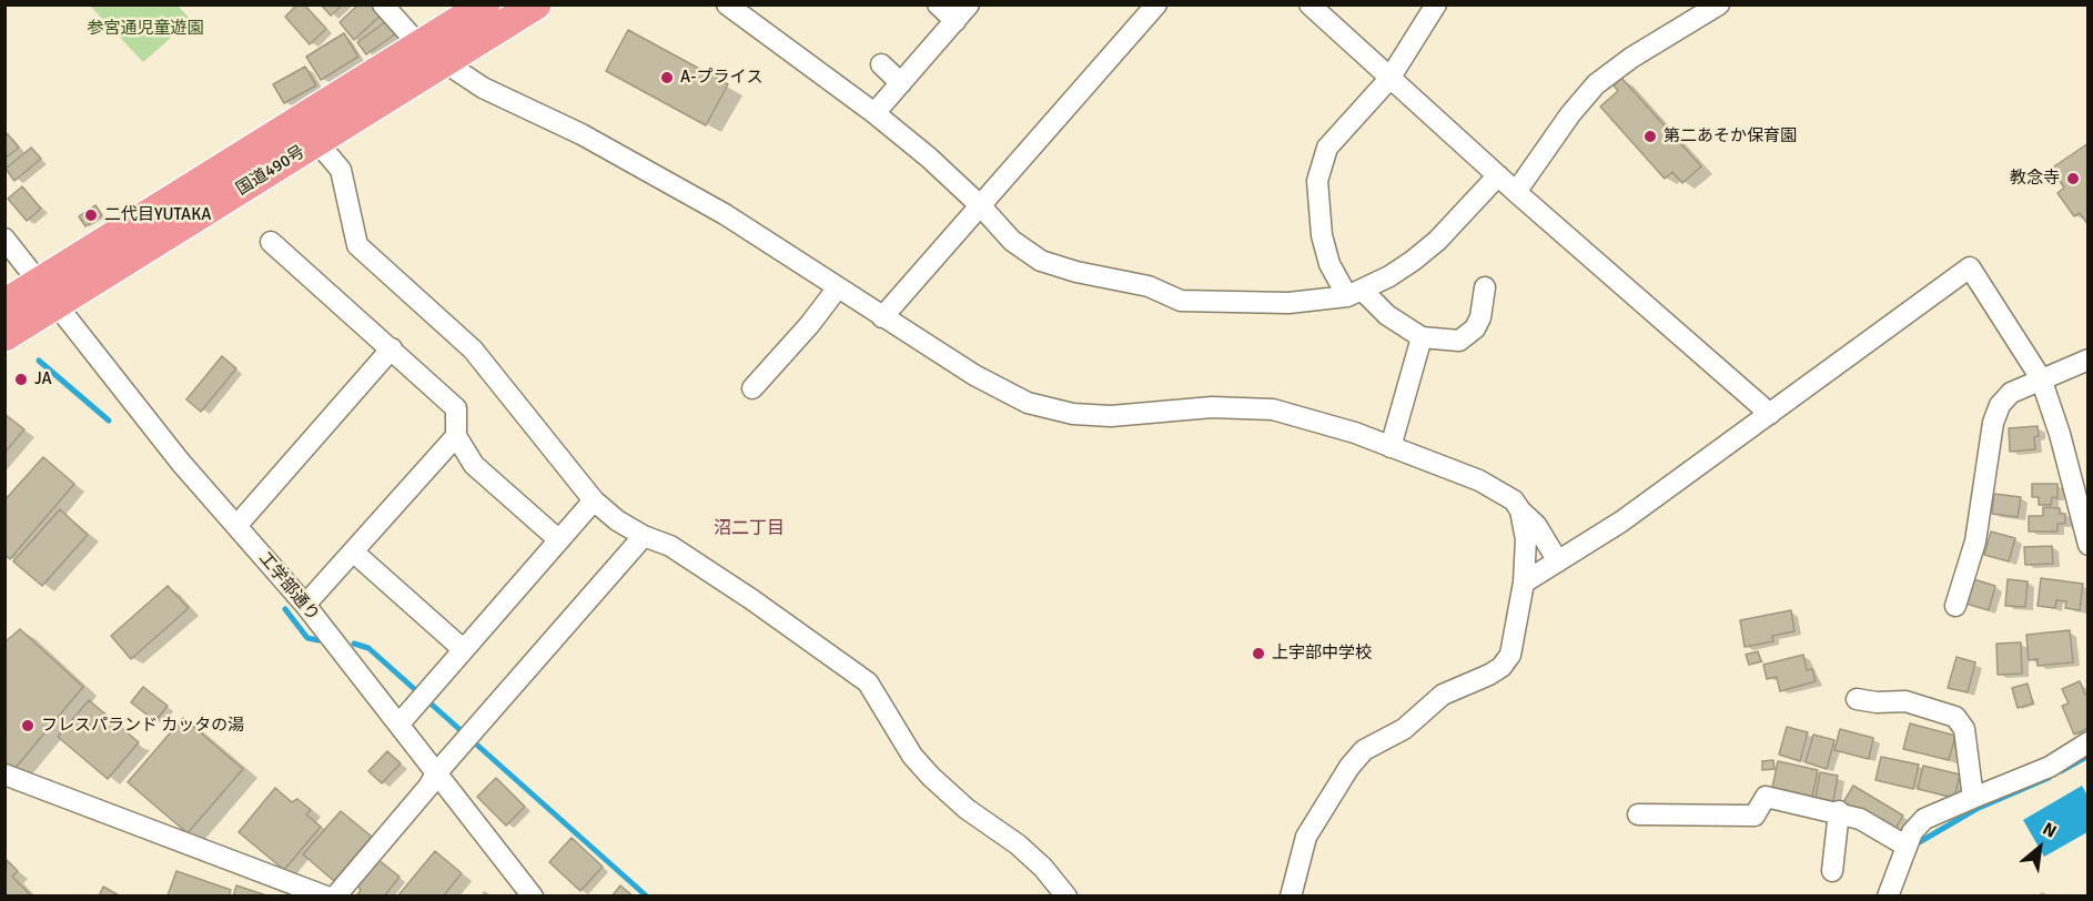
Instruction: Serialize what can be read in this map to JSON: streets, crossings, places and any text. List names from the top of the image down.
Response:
{
  "streets": {
    "highway": ["国道490号"],
    "street": ["工学部通り"]
  },
  "crossings": [
    ["国道490号", "工学部通り"]
  ],
  "districts": ["沼二丁目"],
  "parks": ["参宮通児童遊園"],
  "places": [
    "A-プライス",
    "第二あそか保育園",
    "教念寺",
    "二代目YUTAKA",
    "JA",
    "上宇部中学校",
    "フレスパランド カッタの湯"
  ],
  "north": "top right"
}
